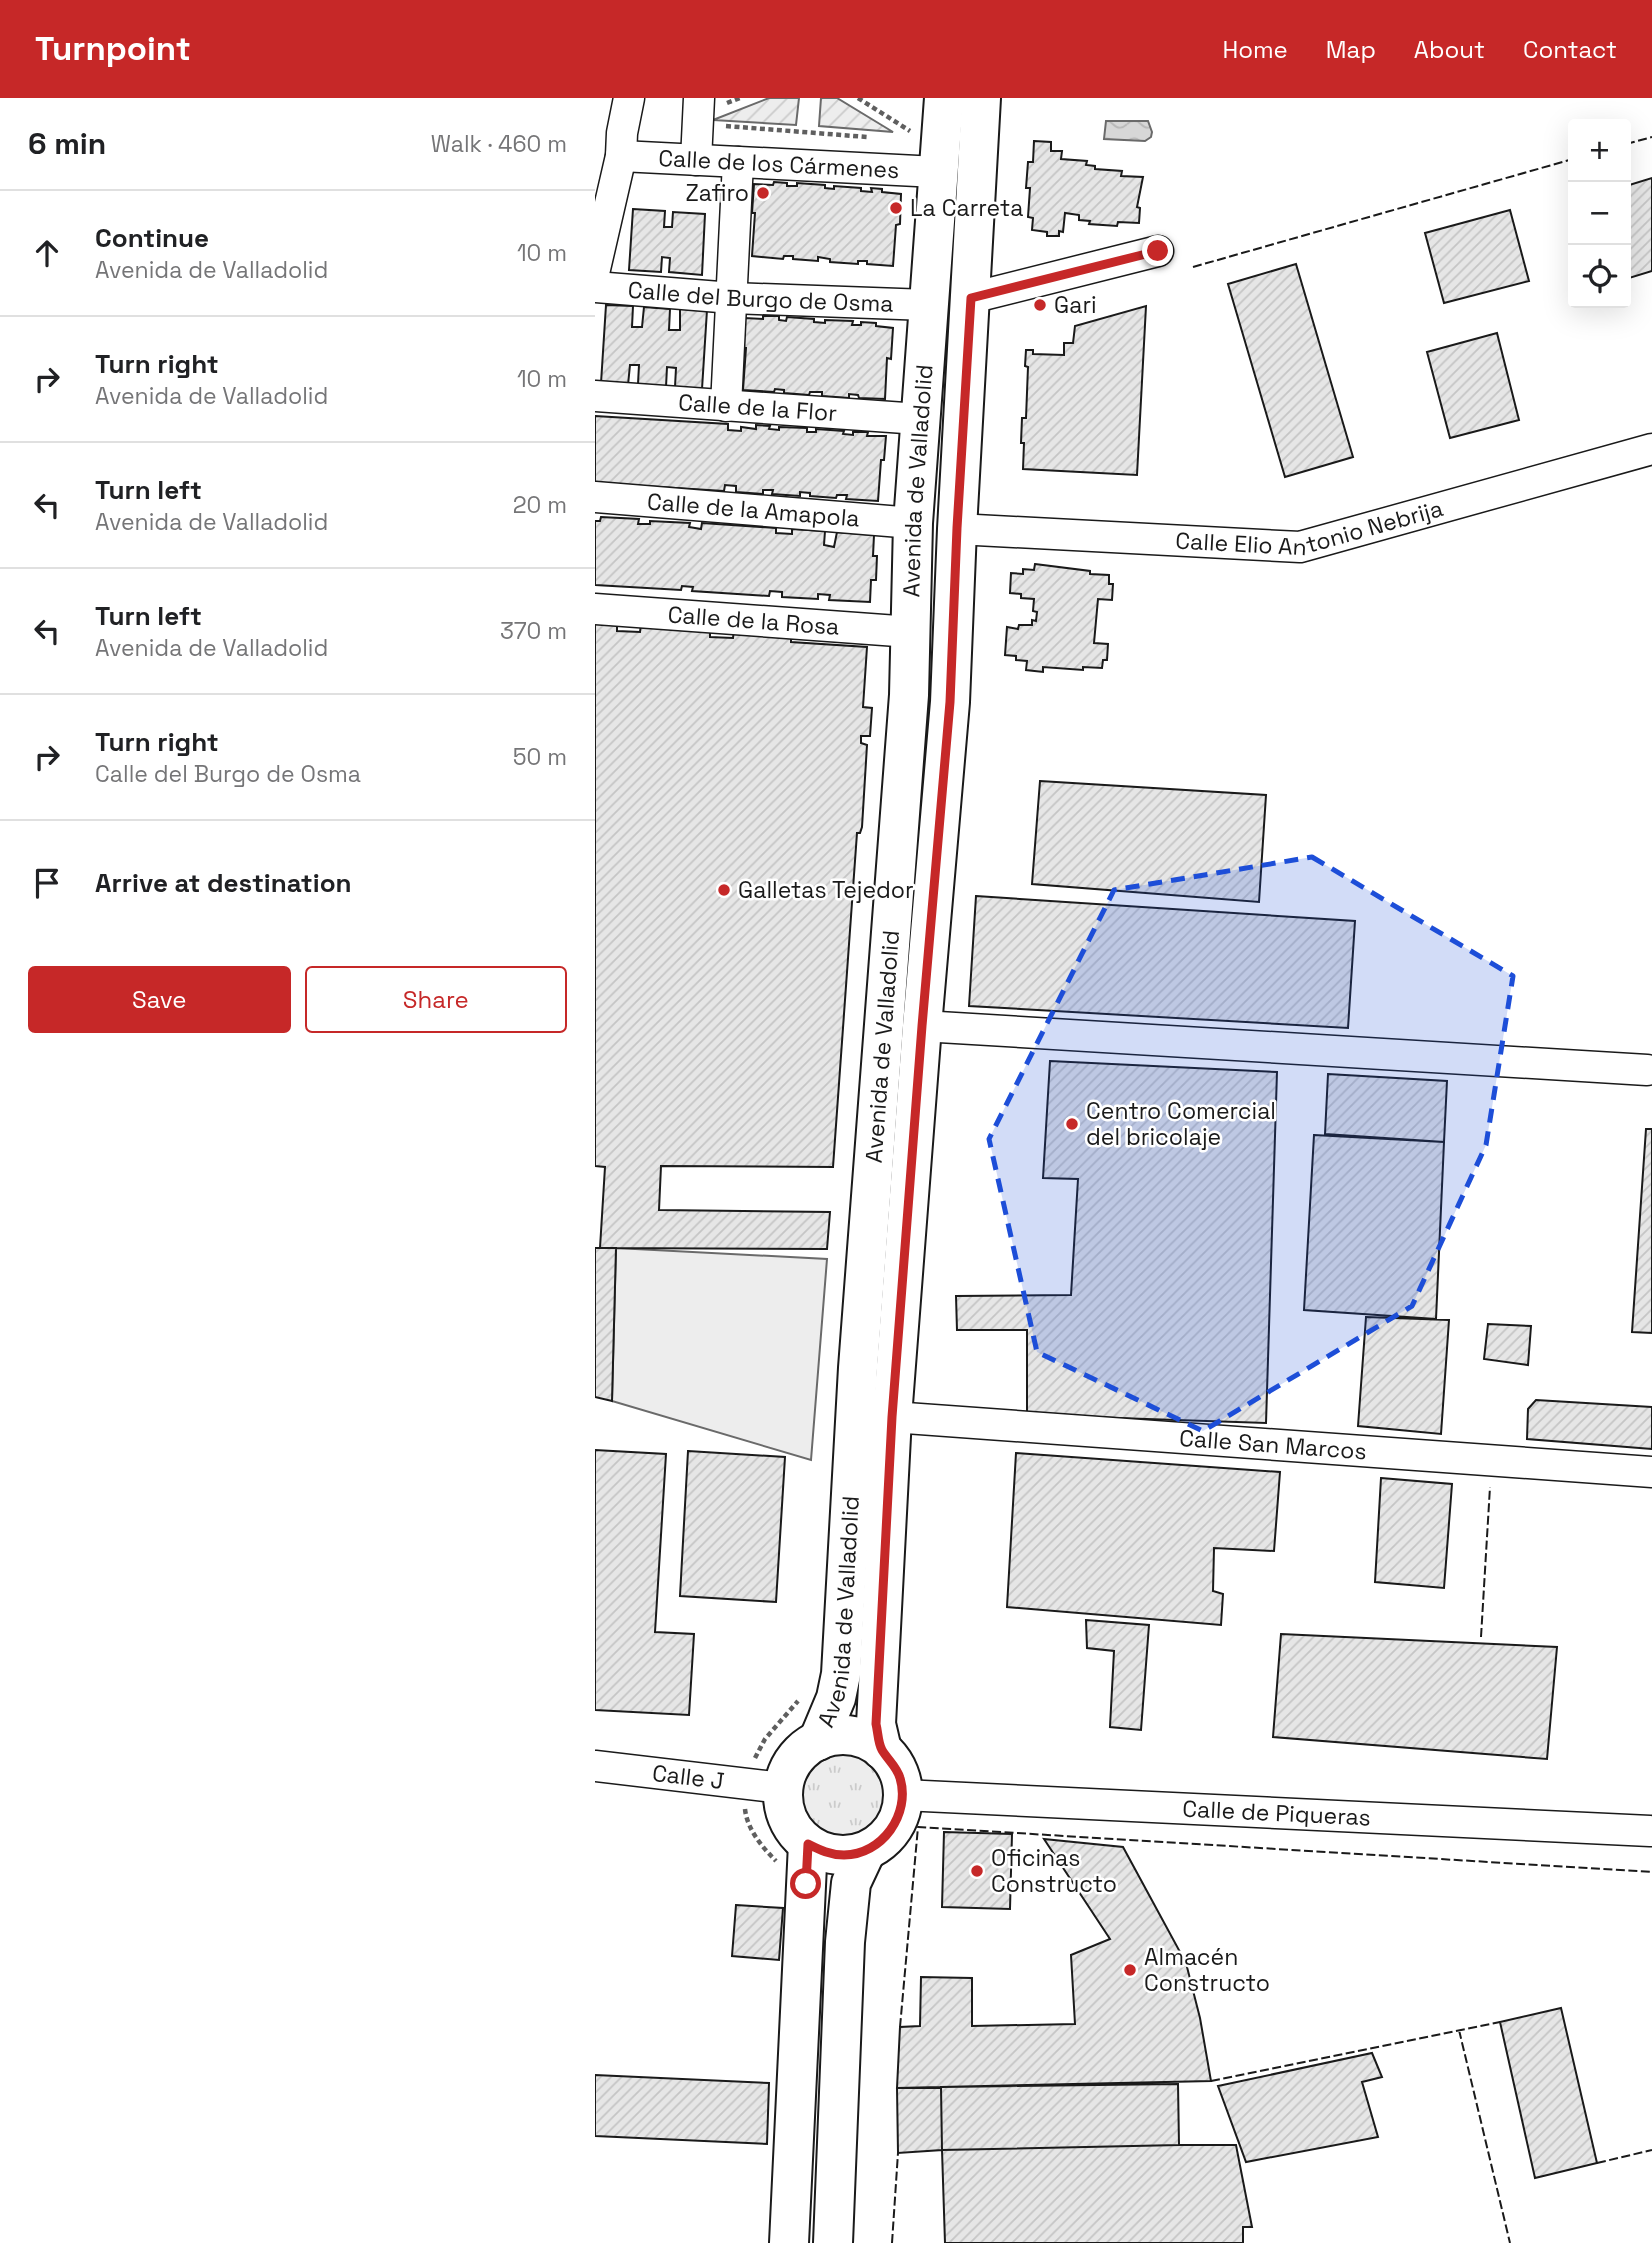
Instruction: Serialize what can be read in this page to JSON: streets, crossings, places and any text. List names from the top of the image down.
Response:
{
  "streets": {
    "main road": ["Avenida de Valladolid"],
    "street": [
      "Calle de los Cármenes",
      "Calle del Burgo de Osma",
      "Calle de la Flor",
      "Calle de la Amapola",
      "Calle Elio Antonio Nebrija",
      "Calle de la Rosa",
      "Calle San Marcos",
      "Calle J",
      "Calle de Piqueras"
    ]
  },
  "crossings": [
    ["Calle de los Cármenes", "Avenida de Valladolid"],
    ["Calle del Burgo de Osma", "Avenida de Valladolid"],
    ["Calle de la Flor", "Avenida de Valladolid"],
    ["Avenida de Valladolid", "Calle de la Amapola"],
    ["Avenida de Valladolid", "Calle Elio Antonio Nebrija"],
    ["Avenida de Valladolid", "Calle de la Rosa"],
    ["Avenida de Valladolid", "Calle San Marcos"],
    ["Avenida de Valladolid", "Calle J"],
    ["Avenida de Valladolid", "Calle de Piqueras"],
    ["Calle J", "Calle de Piqueras"]
  ],
  "places": [
    "Zafiro",
    "La Carreta",
    "Gari",
    "Galletas Tejedor",
    "Centro Comercial del bricolaje",
    "Oficinas Constructo",
    "Almacén Constructo"
  ],
  "page": {
    "header": "Turnpoint",
    "nav": [
      "Home",
      "Map",
      "About",
      "Contact"
    ],
    "heading": ["6 min", "Walk · 460 m"],
    "map_buttons": ["+", "−"],
    "list": [
      ["Continue", "Avenida de Valladolid", "10 m"],
      ["Turn right", "Avenida de Valladolid", "10 m"],
      ["Turn left", "Avenida de Valladolid", "20 m"],
      ["Turn left", "Avenida de Valladolid", "370 m"],
      ["Turn right", "Calle del Burgo de Osma", "50 m"],
      "Arrive at destination"
    ],
    "buttons": ["Save", "Share"]
  }
}
